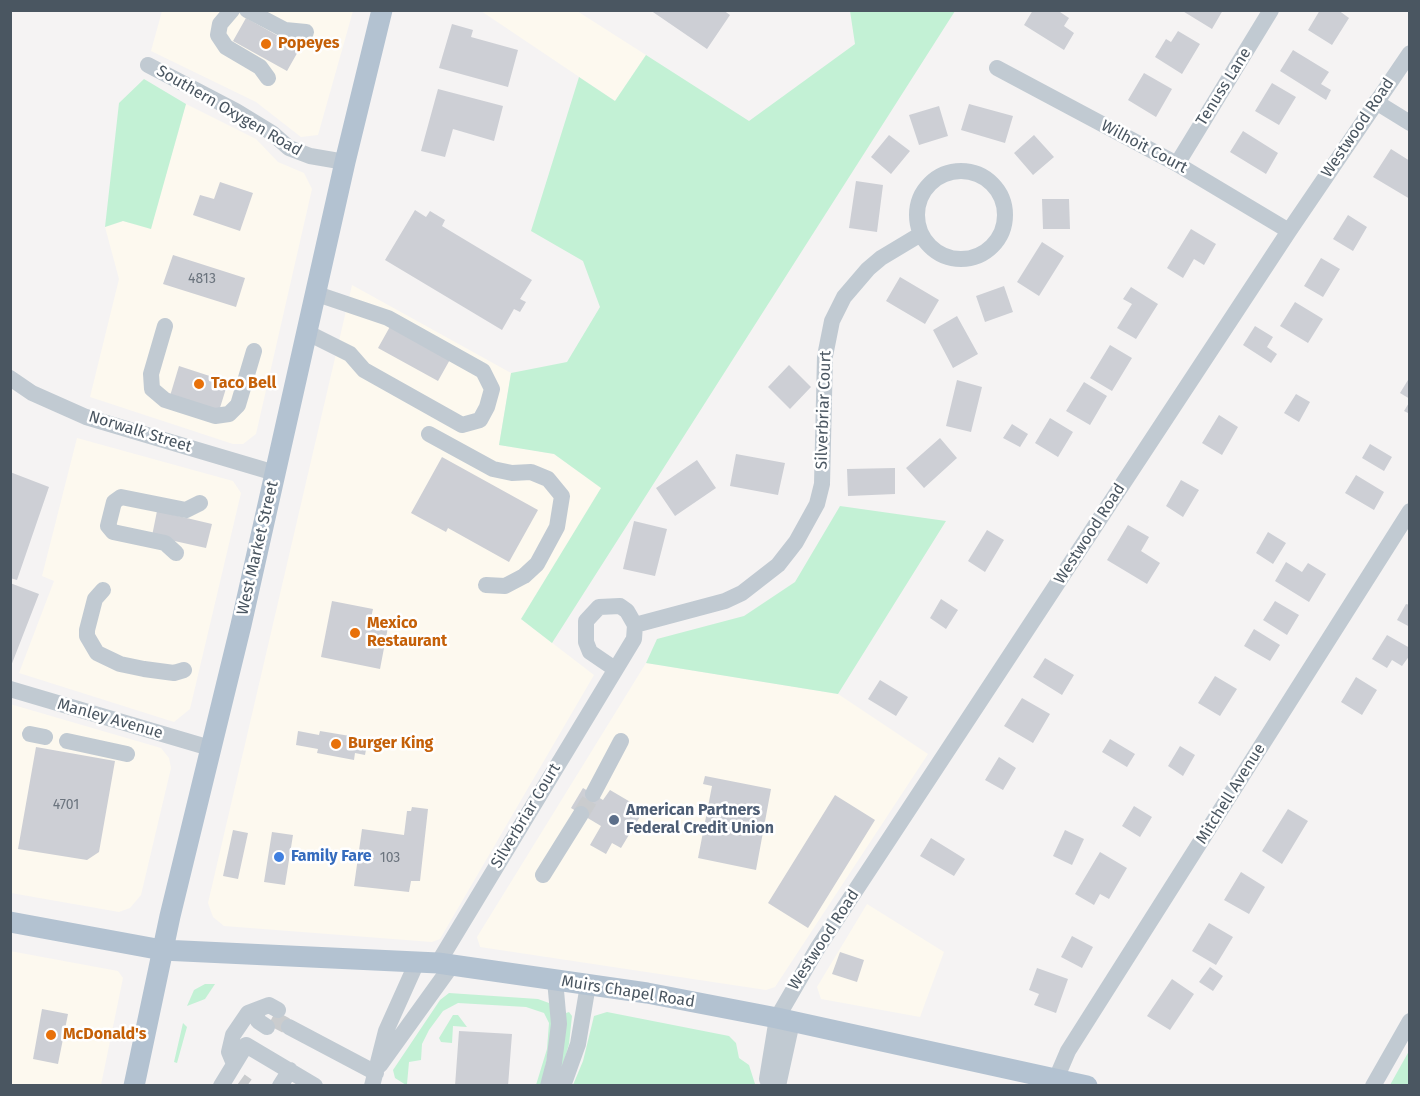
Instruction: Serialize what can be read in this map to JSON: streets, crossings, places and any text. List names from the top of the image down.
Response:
{
  "streets": {
    "main road": ["West Market Street", "Muirs Chapel Road"],
    "street": [
      "Tenuss Lane",
      "Southern Oxygen Road",
      "Westwood Road",
      "Wilhoit Court",
      "Silverbriar Court",
      "Norwalk Street",
      "Manley Avenue",
      "Mitchell Avenue"
    ]
  },
  "crossings": [
    ["Tenuss Lane", "Wilhoit Court"],
    ["Southern Oxygen Road", "West Market Street"],
    ["Westwood Road", "Wilhoit Court"],
    ["Westwood Road", "Muirs Chapel Road"],
    ["Silverbriar Court", "Muirs Chapel Road"],
    ["Norwalk Street", "West Market Street"],
    ["West Market Street", "Manley Avenue"],
    ["West Market Street", "Muirs Chapel Road"],
    ["Mitchell Avenue", "Muirs Chapel Road"]
  ],
  "places": [
    "Popeyes",
    "Taco Bell",
    "Mexico Restaurant",
    "Burger King",
    "American Partners Federal Credit Union",
    "Family Fare",
    "McDonald's"
  ],
  "house_numbers": ["4813", "4701", "103"]
}
